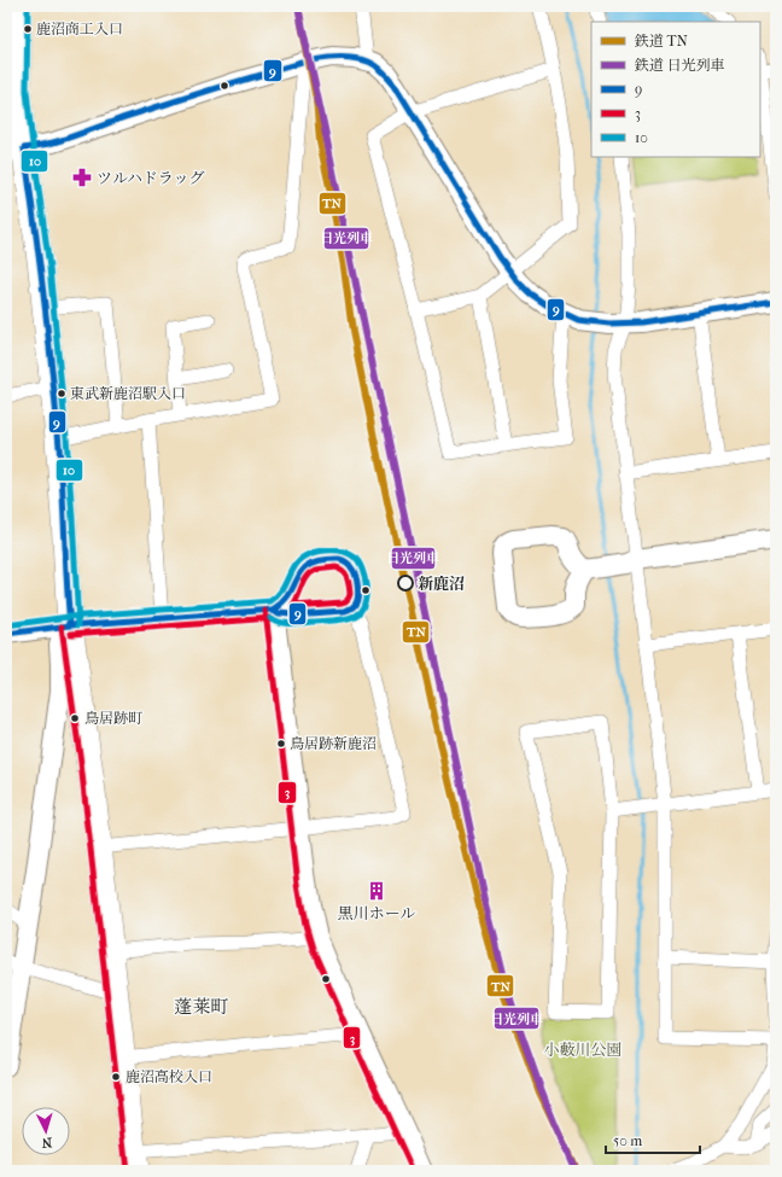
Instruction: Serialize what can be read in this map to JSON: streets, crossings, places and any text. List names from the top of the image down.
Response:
{
  "districts": ["蓬莱町"],
  "parks": ["小藪川公園"],
  "places": {
    "other": [
      "鹿沼商工入口",
      "東武新鹿沼駅入口",
      "新鹿沼",
      "鳥居跡町",
      "鳥居跡新鹿沼",
      "鹿沼高校入口"
    ],
    "pharmacy": ["ツルハドラッグ"],
    "building": ["黒川ホール"]
  },
  "lines": [
    "rail line TN",
    "transit line 10",
    "rail line 日光列車",
    "transit line 9",
    "transit line 3"
  ],
  "legend": [
    "鉄道 TN",
    "鉄道 日光列車",
    "9",
    "3",
    "10"
  ],
  "scale_bar": "50 m",
  "north": "bottom"
}
